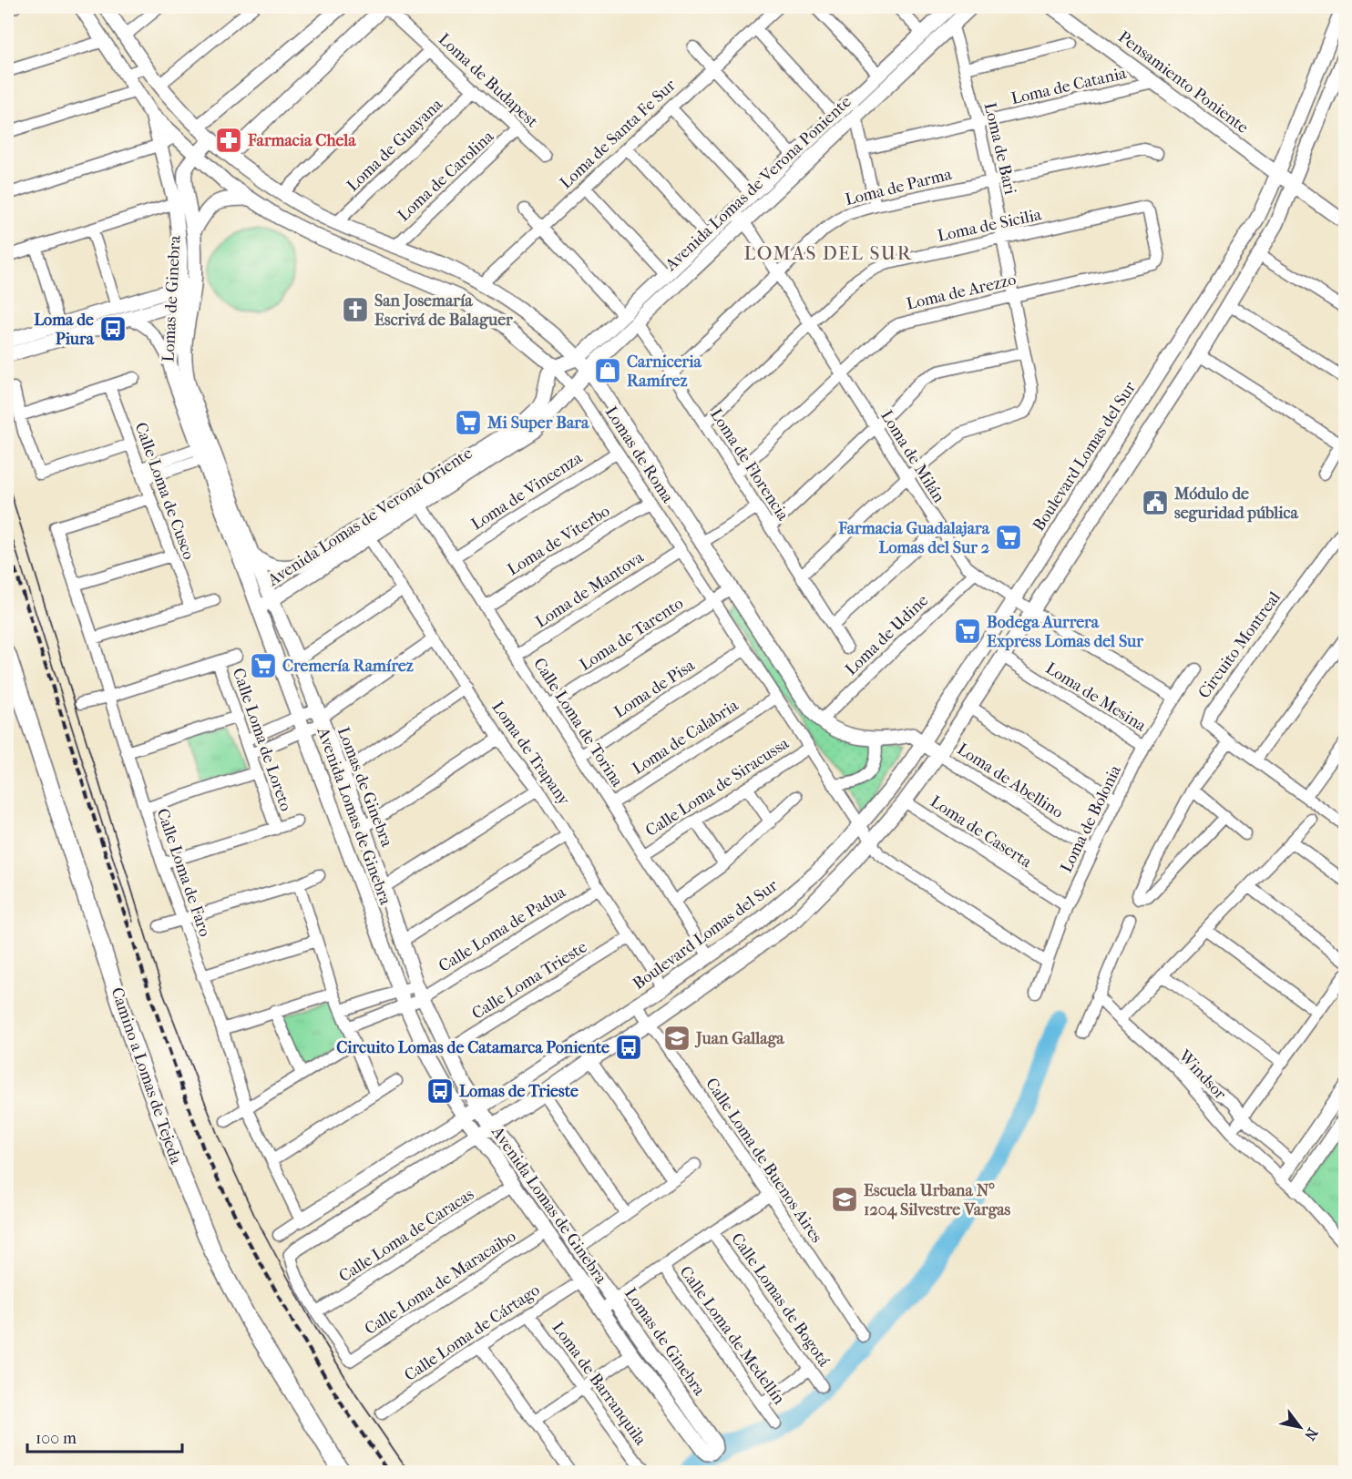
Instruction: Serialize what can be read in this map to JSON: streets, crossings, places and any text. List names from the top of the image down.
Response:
{
  "streets": {
    "main road": ["Camino a Lomas de Tejeda"],
    "street": [
      "Loma de Budapest",
      "Pensamiento Poniente",
      "Loma de Catania",
      "Loma de Santa Fe Sur",
      "Loma de Guayana",
      "Loma de Bari",
      "Loma de Carolina",
      "Avenida Lomas de Verona Poniente",
      "Loma de Parma",
      "Loma de Sicilia",
      "Loma de Arezzo",
      "Lomas de Ginebra",
      "Lomas de Roma",
      "Loma de Milán",
      "Boulevard Lomas del Sur",
      "Loma de Florencia",
      "Calle Loma de Cusco",
      "Loma de Vincenza",
      "Avenida Lomas de Verona Oriente",
      "Loma de Viterbo",
      "Loma de Mantova",
      "Loma de Tarento",
      "Loma de Udine",
      "Circuito Montreal",
      "Loma de Pisa",
      "Loma de Mesina",
      "Calle Loma de Torina",
      "Loma de Calabria",
      "Calle Loma de Loreto",
      "Loma de Trapany",
      "Loma de Abellino",
      "Calle Loma de Siracussa",
      "Avenida Lomas de Ginebra",
      "Loma de Bolonia",
      "Loma de Caserta",
      "Calle Loma de Faro",
      "Calle Loma de Padua",
      "Calle Loma Trieste",
      "Windsor",
      "Calle Loma de Buenos Aires",
      "Calle Loma de Caracas",
      "Calle Loma de Maracaibo",
      "Calle Lomas de Bogotá",
      "Calle Loma de Cártago",
      "Calle Loma de Medellín",
      "Loma de Barranquila"
    ]
  },
  "crossings": [
    ["Loma de Budapest", "Loma de Guayana"],
    ["Loma de Budapest", "Loma de Carolina"],
    ["Pensamiento Poniente", "Loma de Catania"],
    ["Pensamiento Poniente", "Boulevard Lomas del Sur"],
    ["Loma de Catania", "Loma de Bari"],
    ["Loma de Santa Fe Sur", "Lomas de Roma"],
    ["Loma de Guayana", "Lomas de Roma"],
    ["Loma de Bari", "Avenida Lomas de Verona Poniente"],
    ["Loma de Bari", "Loma de Parma"],
    ["Loma de Bari", "Loma de Sicilia"],
    ["Loma de Bari", "Loma de Arezzo"],
    ["Loma de Bari", "Loma de Milán"],
    ["Loma de Carolina", "Lomas de Roma"],
    ["Avenida Lomas de Verona Poniente", "Lomas de Roma"],
    ["Avenida Lomas de Verona Poniente", "Loma de Milán"],
    ["Avenida Lomas de Verona Poniente", "Loma de Florencia"],
    ["Avenida Lomas de Verona Poniente", "Avenida Lomas de Verona Oriente"],
    ["Loma de Parma", "Loma de Milán"],
    ["Loma de Parma", "Loma de Florencia"],
    ["Loma de Sicilia", "Loma de Arezzo"],
    ["Loma de Sicilia", "Loma de Milán"],
    ["Loma de Sicilia", "Loma de Florencia"],
    ["Loma de Arezzo", "Loma de Milán"],
    ["Loma de Arezzo", "Loma de Florencia"],
    ["Lomas de Ginebra", "Lomas de Roma"],
    ["Lomas de Ginebra", "Boulevard Lomas del Sur"],
    ["Lomas de Ginebra", "Avenida Lomas de Verona Oriente"],
    ["Lomas de Ginebra", "Avenida Lomas de Ginebra"],
    ["Lomas de Ginebra", "Calle Loma de Padua"],
    ["Lomas de Ginebra", "Calle Loma Trieste"],
    ["Lomas de Roma", "Boulevard Lomas del Sur"],
    ["Lomas de Roma", "Loma de Vincenza"],
    ["Lomas de Roma", "Avenida Lomas de Verona Oriente"],
    ["Lomas de Roma", "Loma de Viterbo"],
    ["Lomas de Roma", "Loma de Mantova"],
    ["Lomas de Roma", "Loma de Tarento"],
    ["Lomas de Roma", "Loma de Udine"],
    ["Lomas de Roma", "Loma de Pisa"],
    ["Lomas de Roma", "Loma de Calabria"],
    ["Lomas de Roma", "Calle Loma de Siracussa"],
    ["Lomas de Roma", "Loma de Bolonia"],
    ["Loma de Milán", "Boulevard Lomas del Sur"],
    ["Loma de Milán", "Loma de Udine"],
    ["Loma de Milán", "Loma de Bolonia"],
    ["Boulevard Lomas del Sur", "Calle Loma de Torina"],
    ["Boulevard Lomas del Sur", "Loma de Trapany"],
    ["Boulevard Lomas del Sur", "Avenida Lomas de Ginebra"],
    ["Boulevard Lomas del Sur", "Calle Loma de Faro"],
    ["Boulevard Lomas del Sur", "Calle Loma de Buenos Aires"],
    ["Calle Loma de Cusco", "Calle Loma de Faro"],
    ["Loma de Vincenza", "Calle Loma de Torina"],
    ["Avenida Lomas de Verona Oriente", "Calle Loma de Torina"],
    ["Avenida Lomas de Verona Oriente", "Loma de Trapany"],
    ["Avenida Lomas de Verona Oriente", "Avenida Lomas de Ginebra"],
    ["Loma de Viterbo", "Calle Loma de Torina"],
    ["Loma de Mantova", "Calle Loma de Torina"],
    ["Loma de Tarento", "Calle Loma de Torina"],
    ["Loma de Pisa", "Calle Loma de Torina"],
    ["Loma de Mesina", "Loma de Bolonia"],
    ["Calle Loma de Torina", "Loma de Calabria"],
    ["Calle Loma de Torina", "Calle Loma de Siracussa"],
    ["Loma de Trapany", "Calle Loma de Padua"],
    ["Loma de Trapany", "Calle Loma Trieste"],
    ["Loma de Abellino", "Loma de Bolonia"],
    ["Avenida Lomas de Ginebra", "Calle Loma de Caracas"],
    ["Avenida Lomas de Ginebra", "Calle Loma de Maracaibo"],
    ["Avenida Lomas de Ginebra", "Calle Loma de Cártago"],
    ["Loma de Bolonia", "Loma de Caserta"],
    ["Calle Loma de Caracas", "Calle Loma de Maracaibo"],
    ["Calle Loma de Cártago", "Loma de Barranquila"]
  ],
  "districts": ["LOMAS DEL SUR"],
  "places": {
    "pharmacy": ["Farmacia Chela"],
    "church": ["San Josemaría Escrivá de Balaguer"],
    "bus stop": ["Loma de Piura", "Circuito Lomas de Catamarca Poniente", "Lomas de Trieste"],
    "shop": ["Carniceria Ramírez"],
    "supermarket": [
      "Mi Super Bara",
      "Farmacia Guadalajara Lomas del Sur 2",
      "Bodega Aurrera Express Lomas del Sur",
      "Cremería Ramírez"
    ],
    "public building": ["Módulo de seguridad pública"],
    "school or university": ["Juan Gallaga", "Escuela Urbana N° 1204 Silvestre Vargas"]
  },
  "scale_bar": "100 m",
  "north": "bottom right"
}
